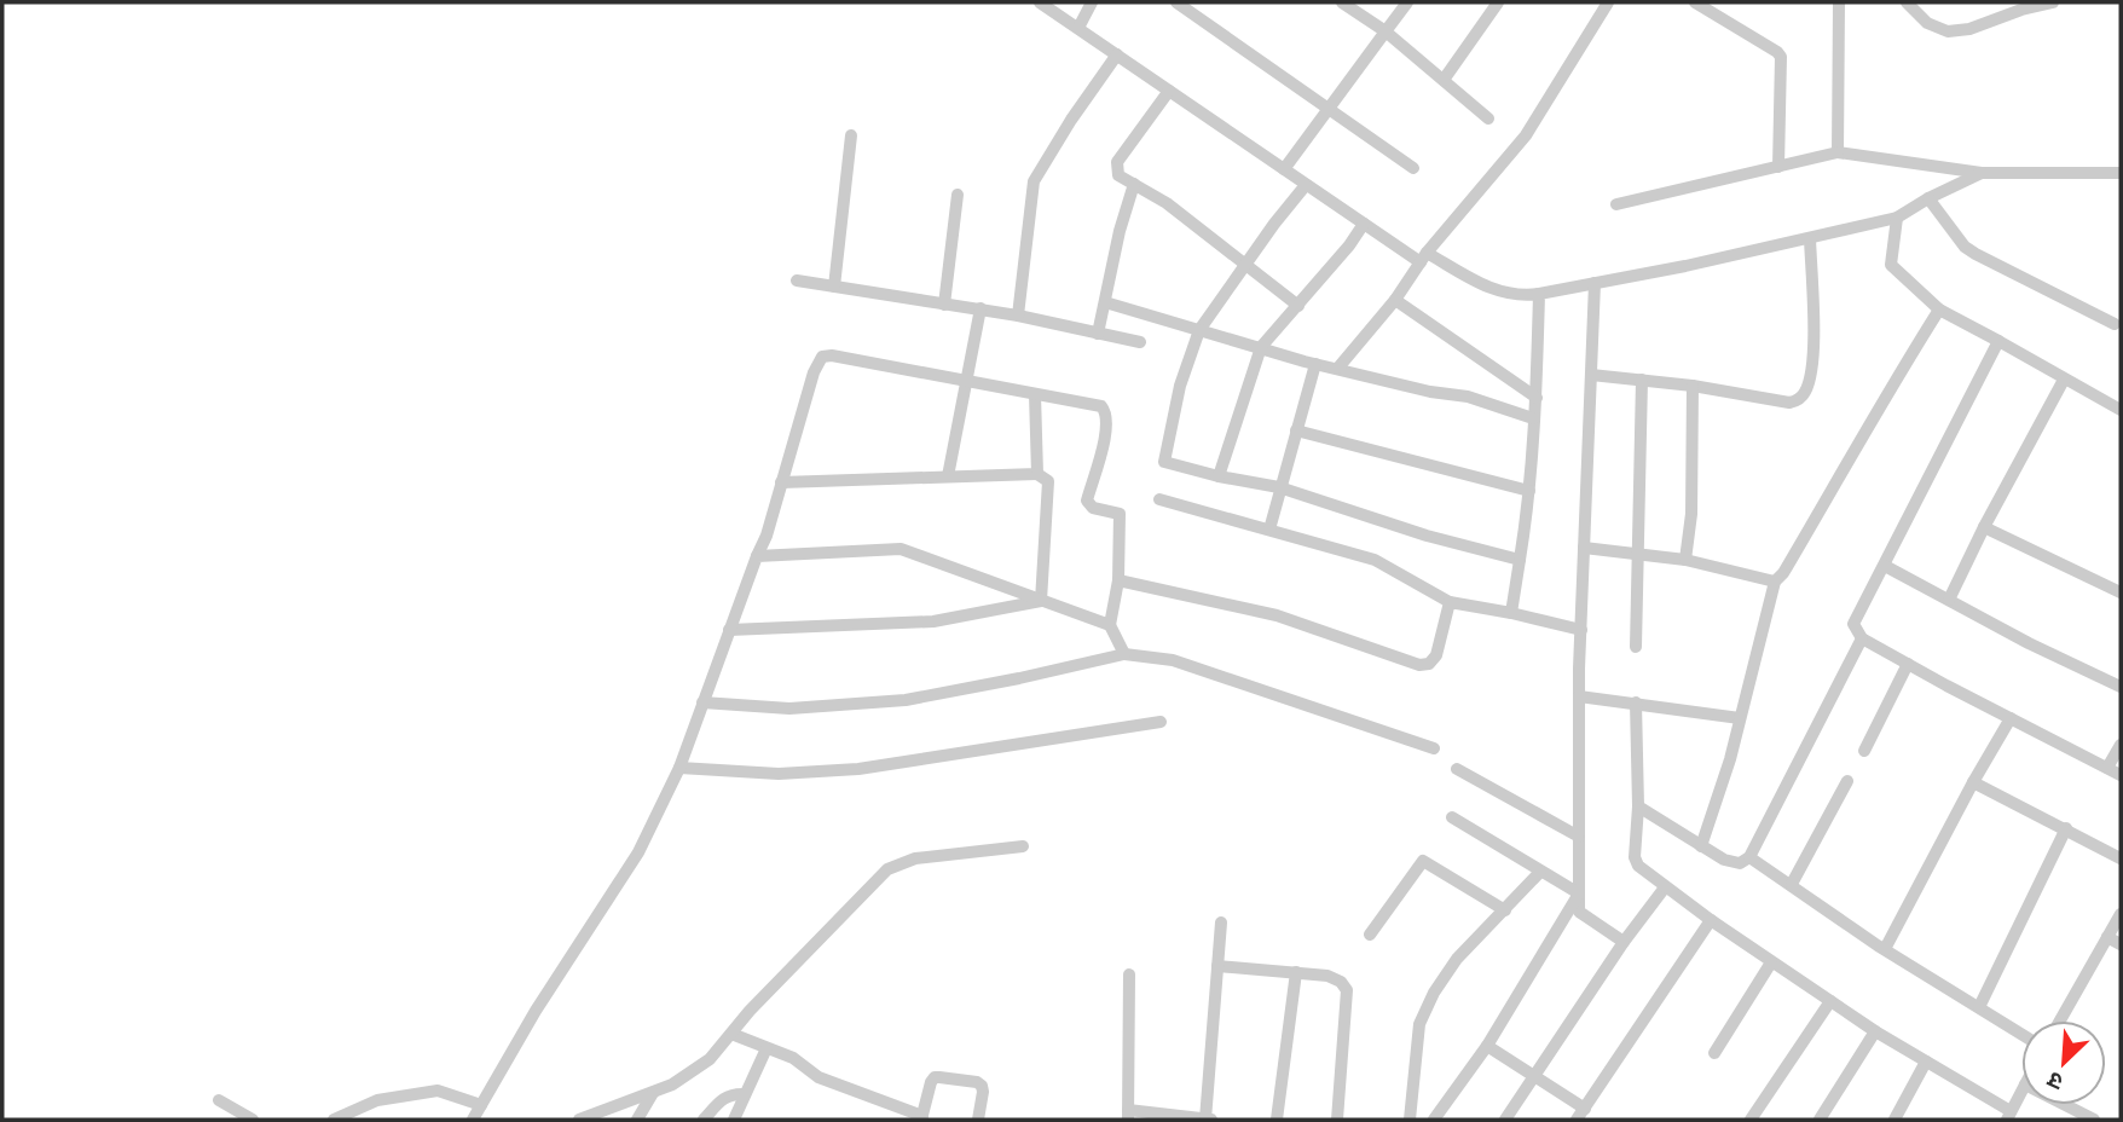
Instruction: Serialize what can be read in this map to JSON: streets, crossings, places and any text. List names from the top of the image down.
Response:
{
  "north": "bottom left"
}
